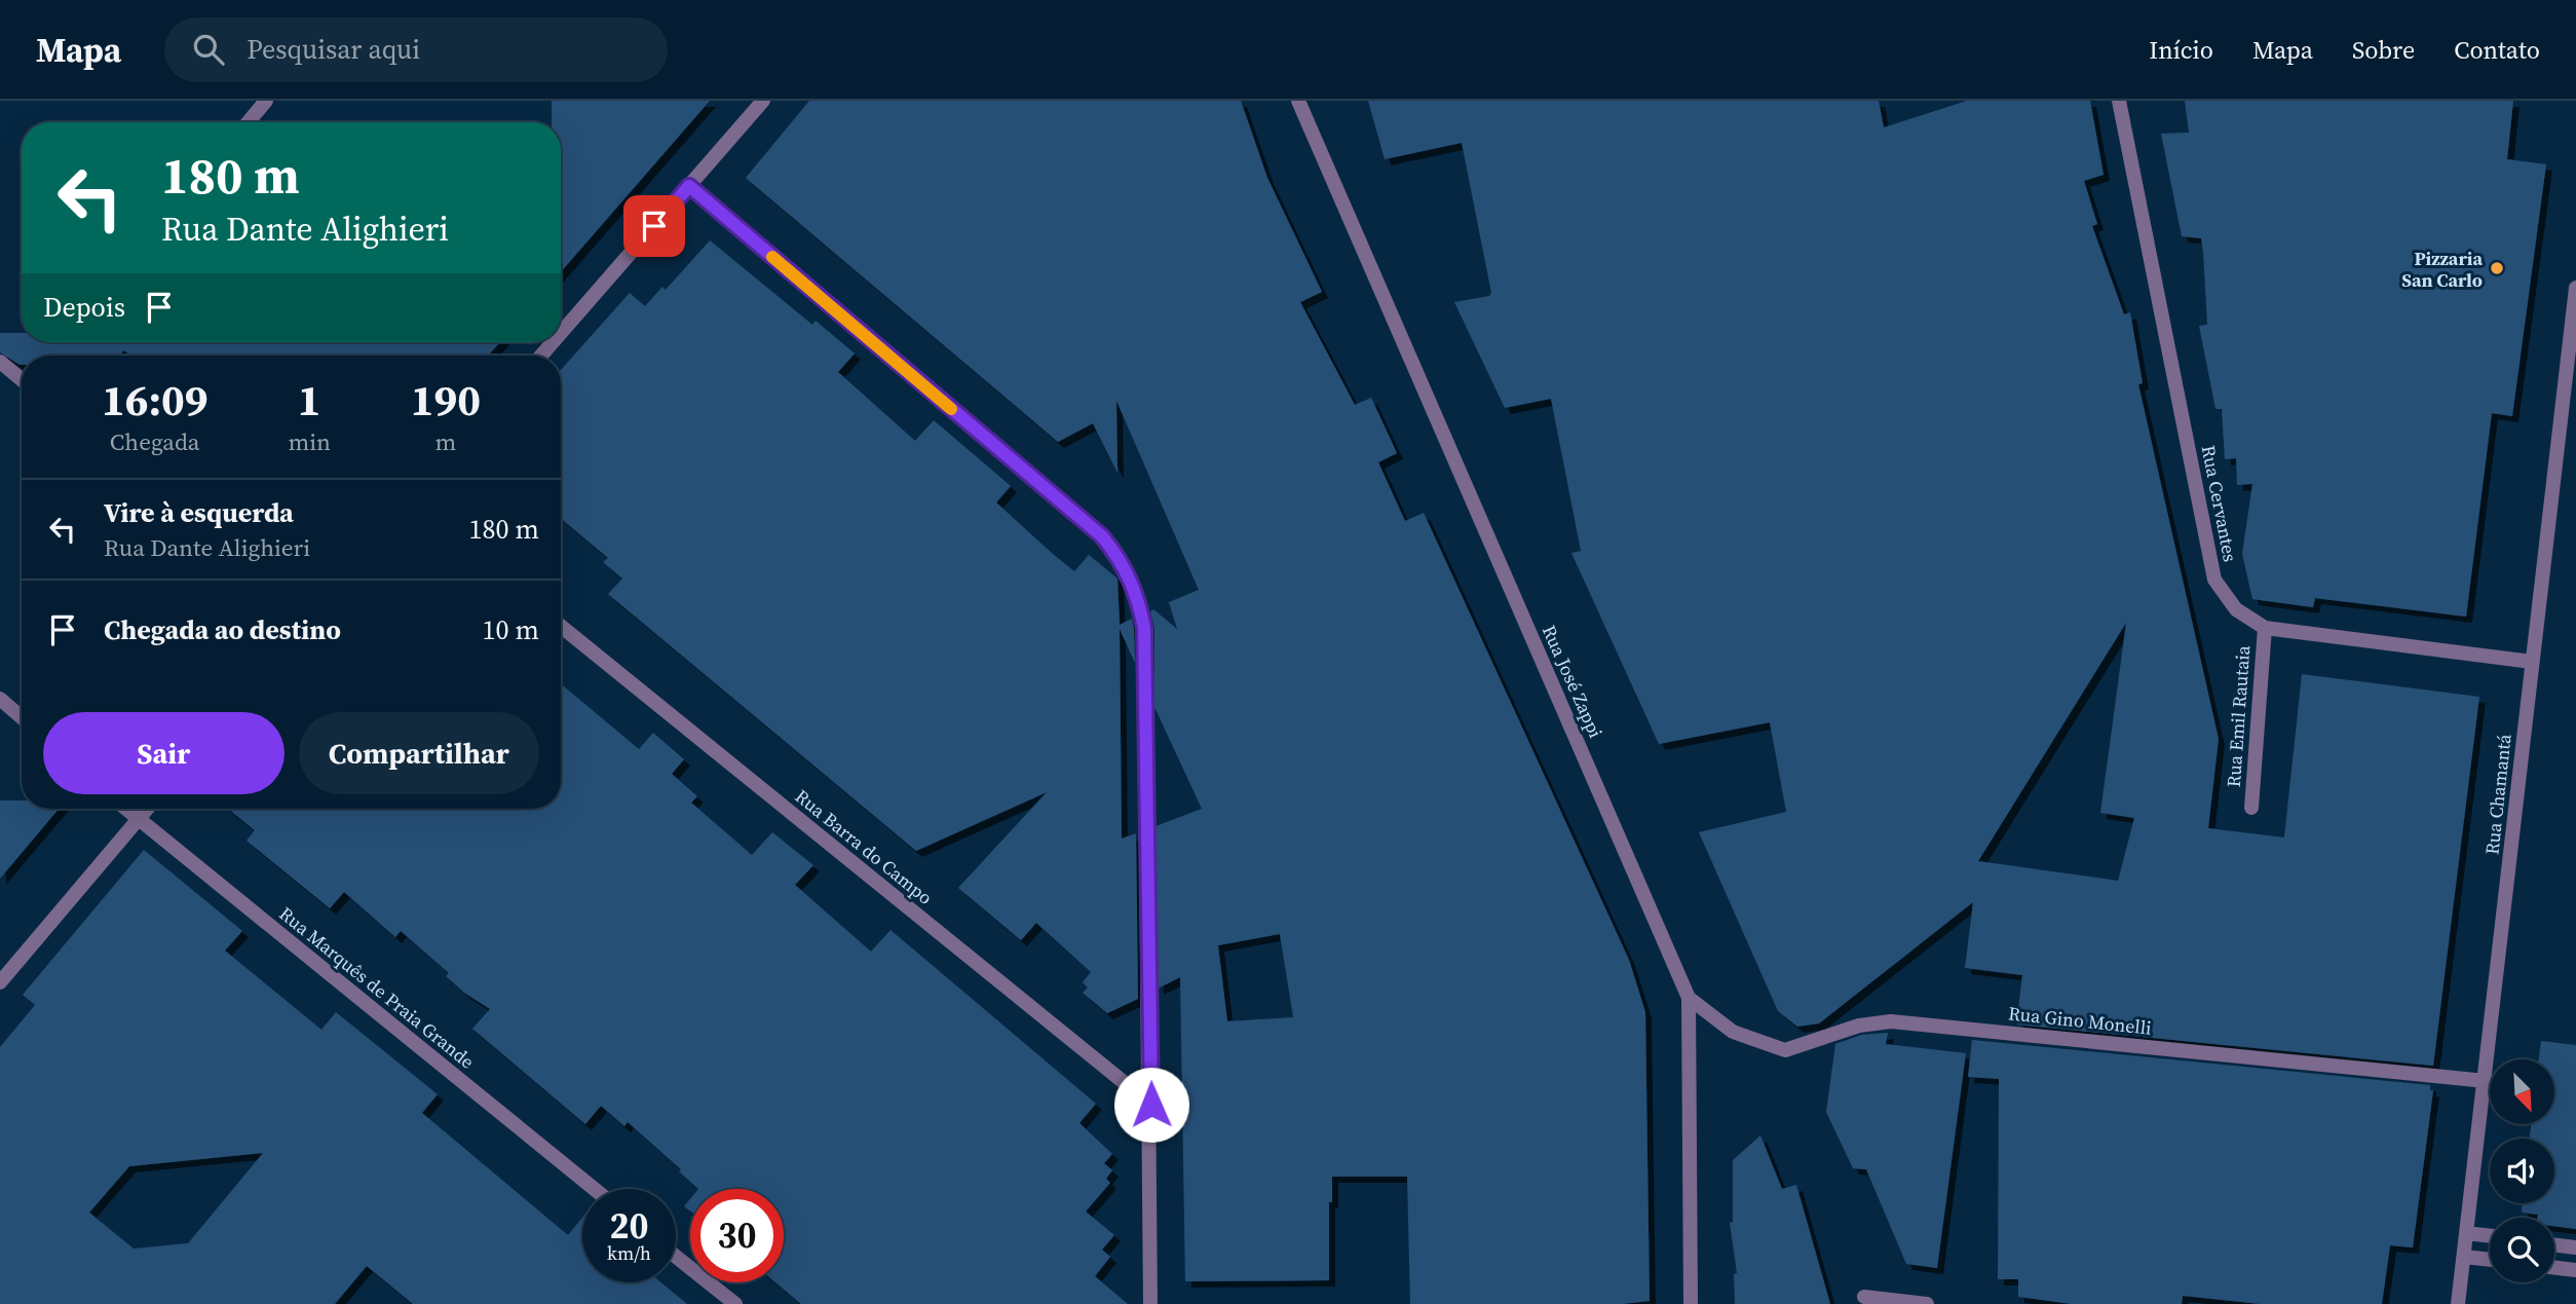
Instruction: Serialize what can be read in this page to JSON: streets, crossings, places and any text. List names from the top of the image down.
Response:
{
  "streets": {
    "street": [
      "Rua Cervantes",
      "Rua José Zappi",
      "Rua Emil Rautaia",
      "Rua Chamantá",
      "Rua Barra do Campo",
      "Rua Marquês de Praia Grande",
      "Rua Gino Monelli"
    ]
  },
  "crossings": [
    ["Rua Cervantes", "Rua Emil Rautaia"],
    ["Rua Cervantes", "Rua Chamantá"],
    ["Rua José Zappi", "Rua Gino Monelli"],
    ["Rua Chamantá", "Rua Gino Monelli"]
  ],
  "places": ["Pizzaria San Carlo"],
  "north": "bottom right",
  "page": {
    "header": "Mapa",
    "search": "Pesquisar aqui",
    "nav": [
      "Início",
      "Mapa",
      "Sobre",
      "Contato"
    ],
    "turn": ["180 m", "Rua Dante Alighieri"],
    "then": "Depois",
    "eta": [
      "16:09",
      "Chegada",
      "1",
      "min",
      "190",
      "m"
    ],
    "list": [
      {
        "name": "Vire à esquerda",
        "note": "Rua Dante Alighieri",
        "value": "180 m"
      },
      {
        "name": "Chegada ao destino",
        "value": "10 m"
      }
    ],
    "buttons": ["Sair", "Compartilhar"],
    "speed": "20 km/h",
    "limit": "30"
  }
}
